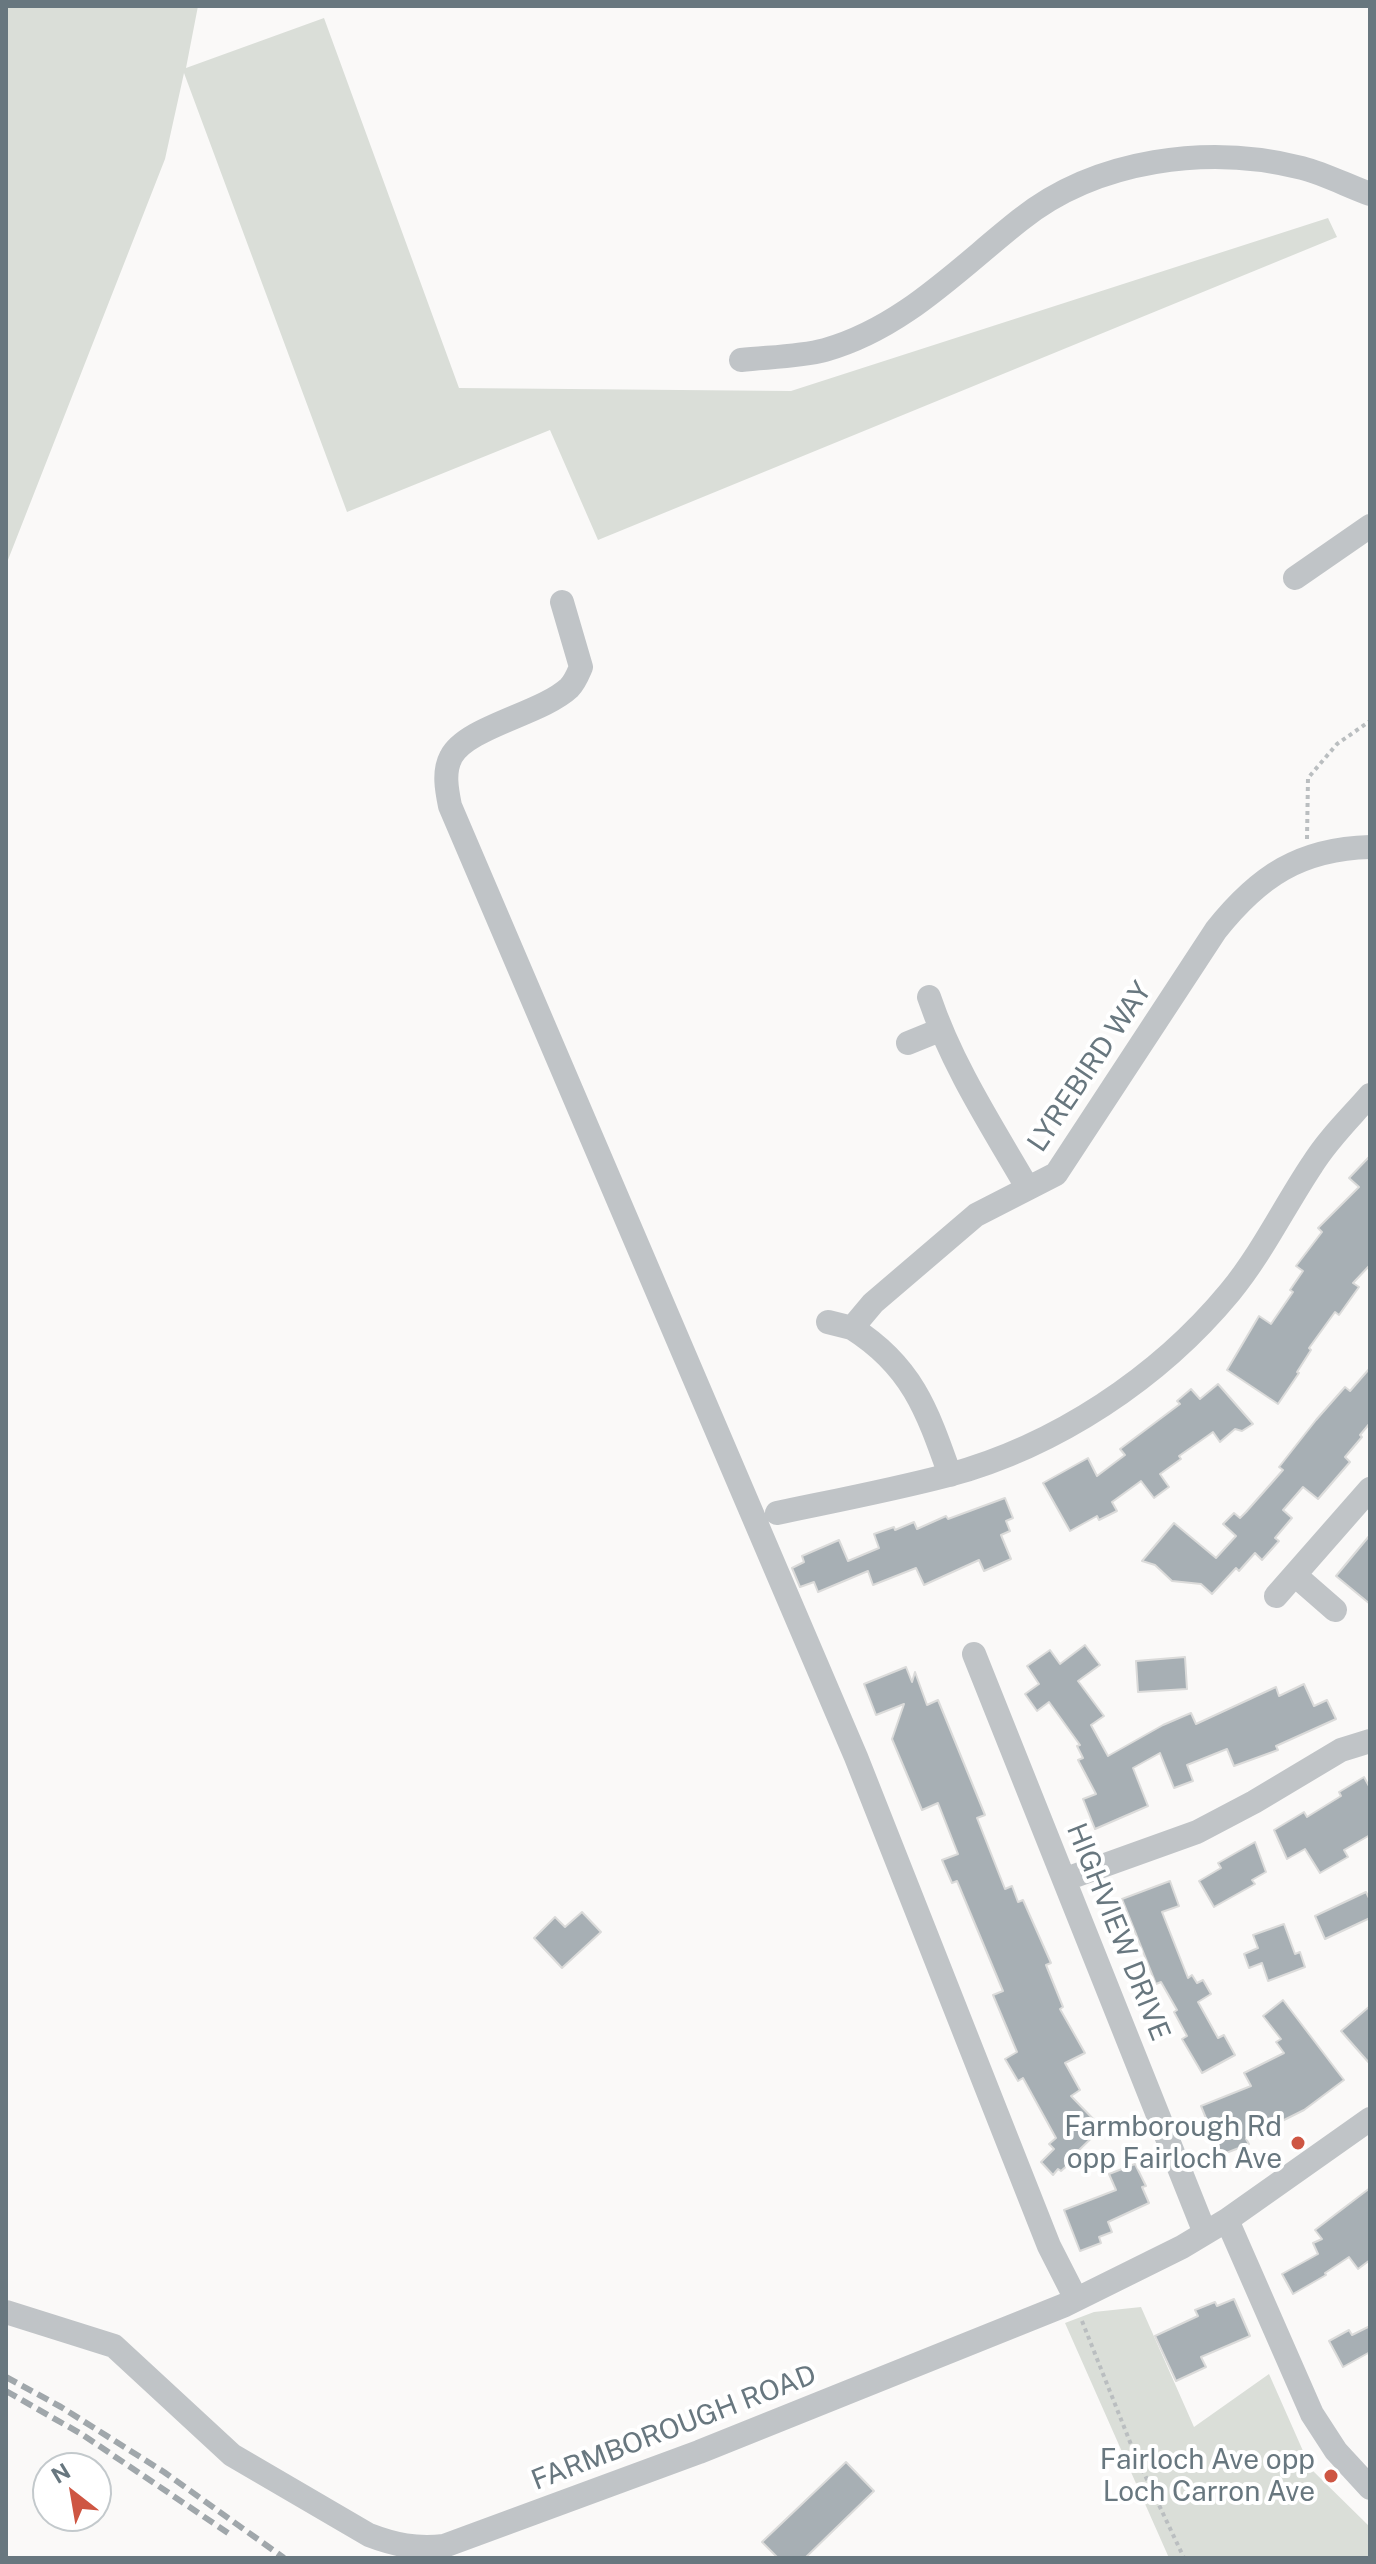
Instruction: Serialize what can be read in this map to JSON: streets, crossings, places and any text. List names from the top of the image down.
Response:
{
  "streets": {
    "street": ["LYREBIRD WAY", "HIGHVIEW DRIVE", "FARMBOROUGH ROAD"]
  },
  "crossings": [
    ["HIGHVIEW DRIVE", "FARMBOROUGH ROAD"]
  ],
  "places": ["Farmborough Rd opp Fairloch Ave", "Fairloch Ave opp Loch Carron Ave"],
  "north": "top left"
}
